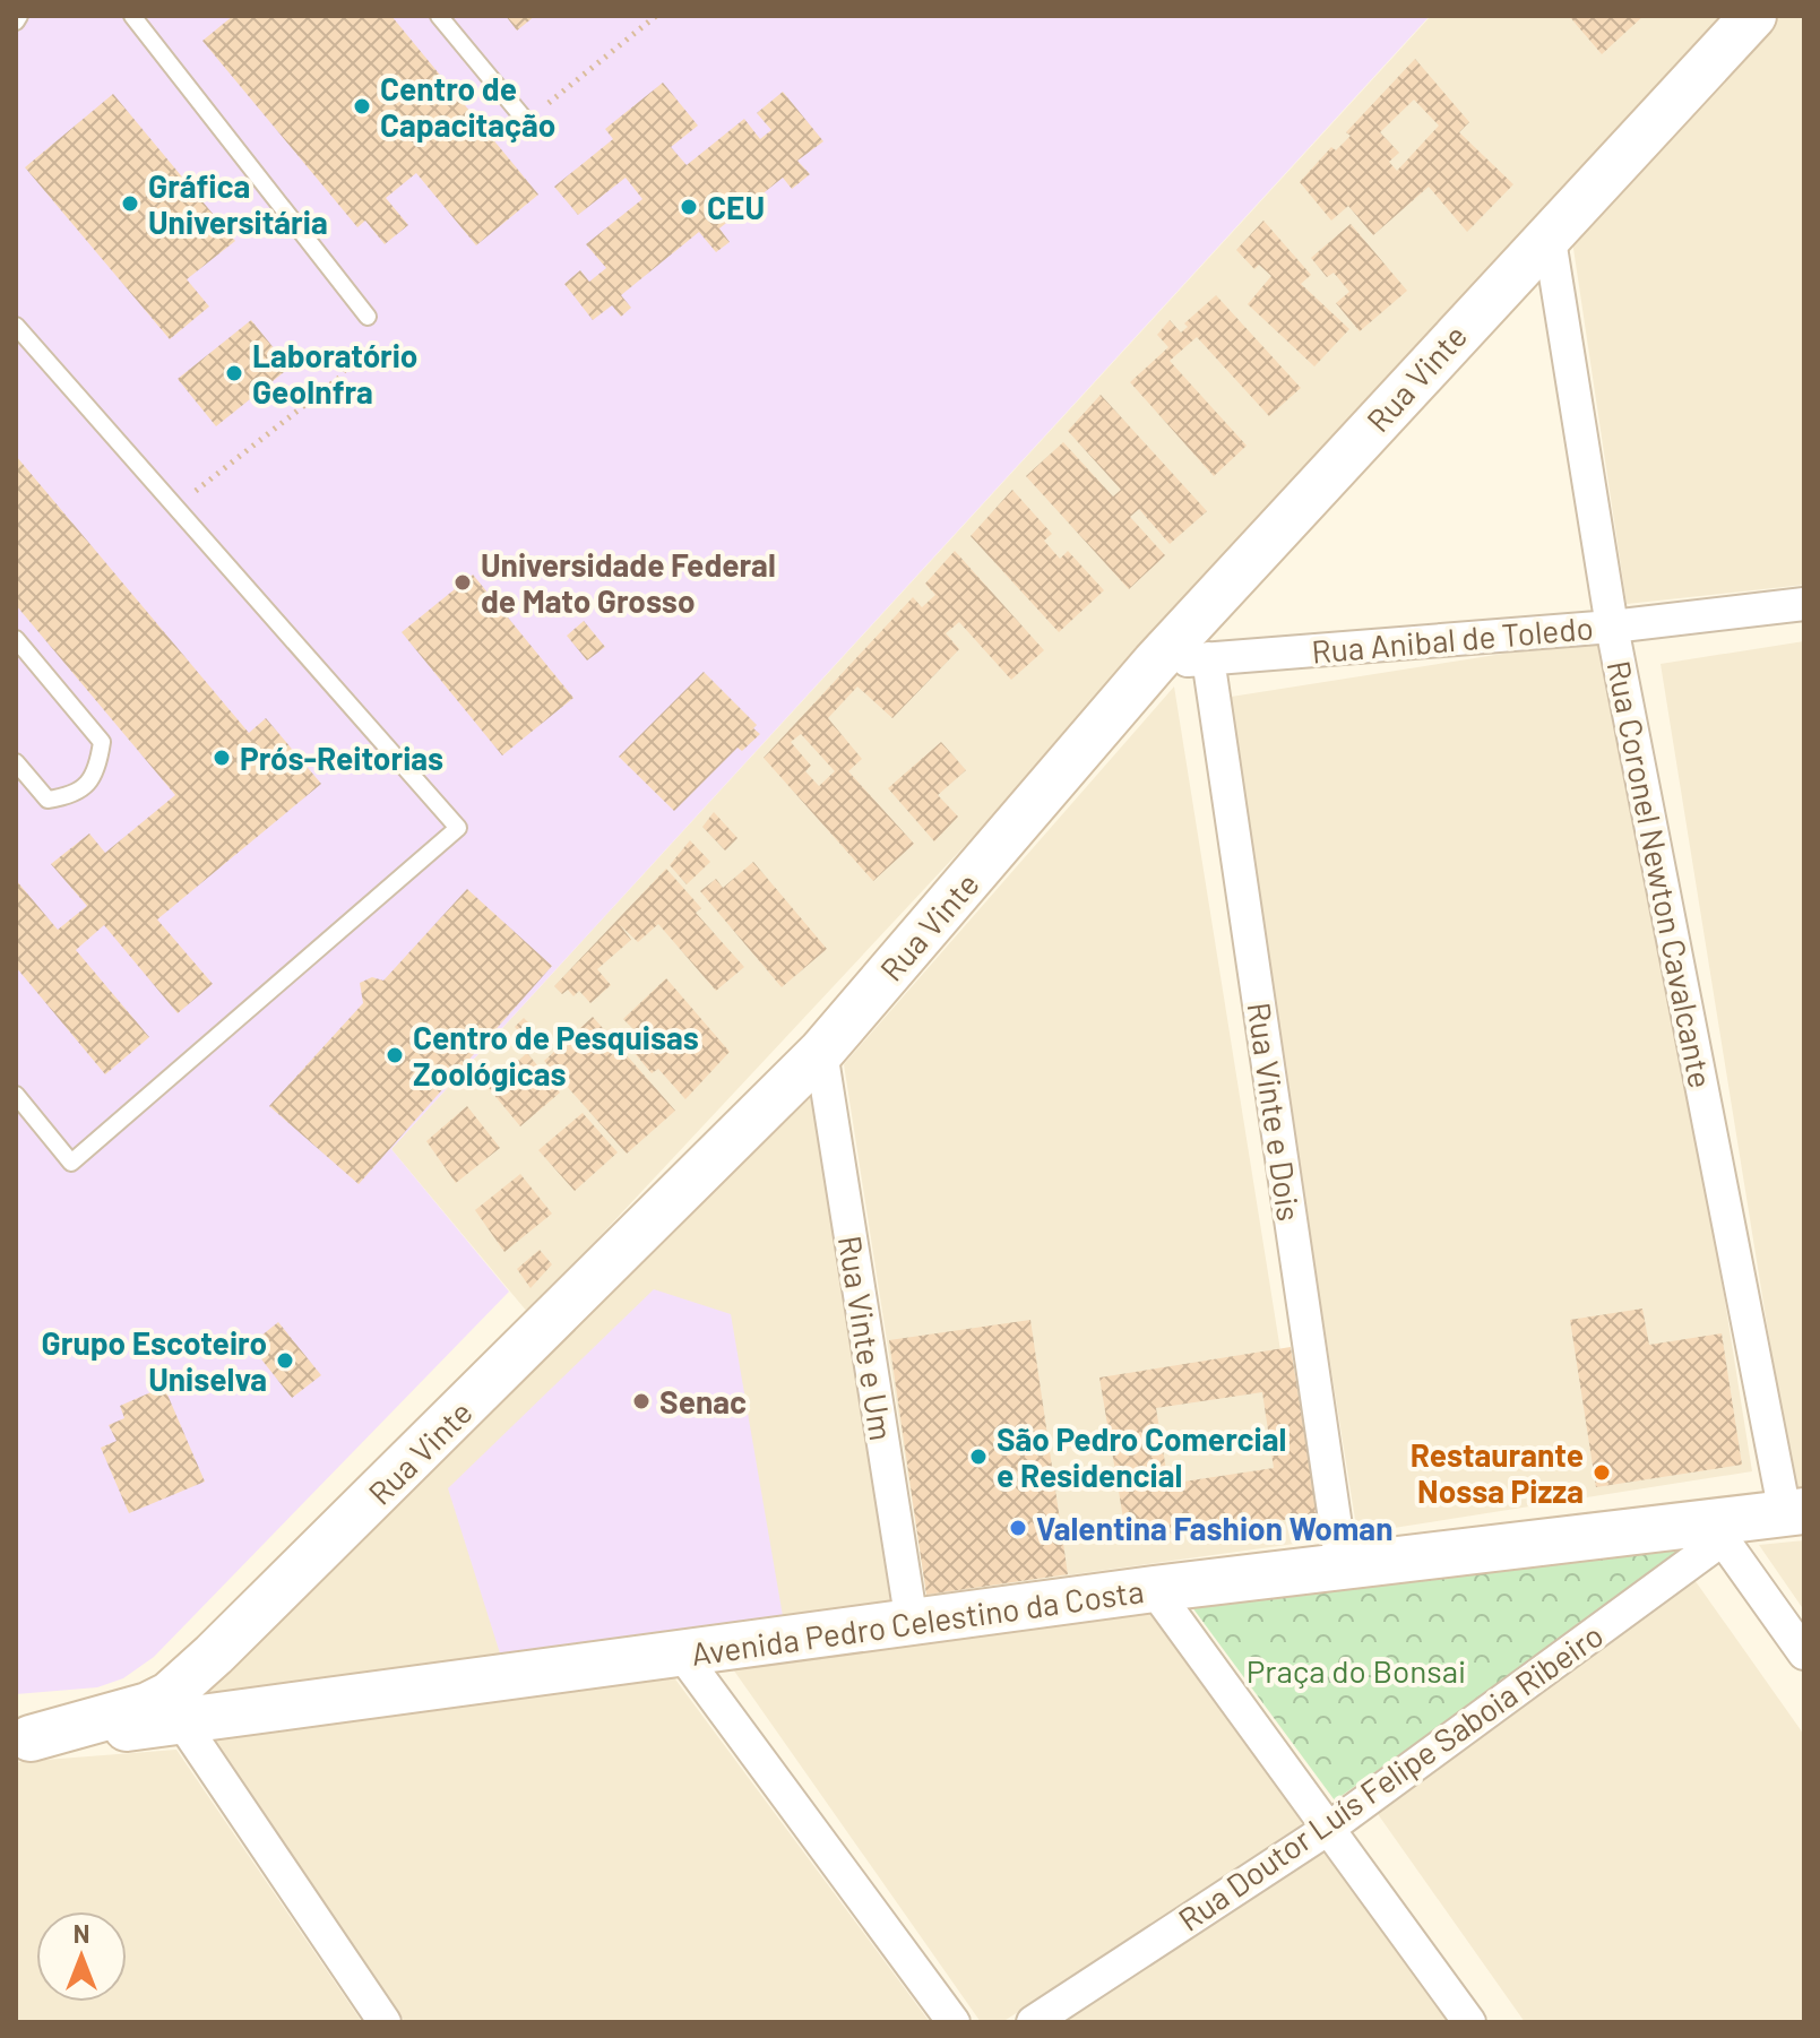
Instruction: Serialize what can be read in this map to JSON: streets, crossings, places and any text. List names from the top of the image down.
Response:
{
  "streets": {
    "street": [
      "Rua Vinte",
      "Rua Anibal de Toledo",
      "Rua Coronel Newton Cavalcante",
      "Rua Vinte e Dois",
      "Rua Vinte e Um",
      "Avenida Pedro Celestino da Costa",
      "Rua Doutor Luís Felipe Saboia Ribeiro"
    ]
  },
  "crossings": [
    ["Rua Vinte", "Rua Anibal de Toledo"],
    ["Rua Vinte", "Rua Coronel Newton Cavalcante"],
    ["Rua Vinte", "Rua Vinte e Um"],
    ["Rua Vinte", "Avenida Pedro Celestino da Costa"],
    ["Rua Anibal de Toledo", "Rua Coronel Newton Cavalcante"],
    ["Rua Anibal de Toledo", "Rua Vinte e Dois"],
    ["Rua Coronel Newton Cavalcante", "Avenida Pedro Celestino da Costa"],
    ["Rua Vinte e Dois", "Avenida Pedro Celestino da Costa"],
    ["Rua Vinte e Um", "Avenida Pedro Celestino da Costa"],
    ["Avenida Pedro Celestino da Costa", "Rua Doutor Luís Felipe Saboia Ribeiro"]
  ],
  "parks": ["Praça do Bonsai"],
  "places": [
    "Centro de Capacitação",
    "Gráfica Universitária",
    "CEU",
    "Laboratório GeoInfra",
    "Universidade Federal de Mato Grosso",
    "Prós-Reitorias",
    "Centro de Pesquisas Zoológicas",
    "Grupo Escoteiro Uniselva",
    "Senac",
    "São Pedro Comercial e Residencial",
    "Restaurante Nossa Pizza",
    "Valentina Fashion Woman"
  ],
  "north": "top"
}
